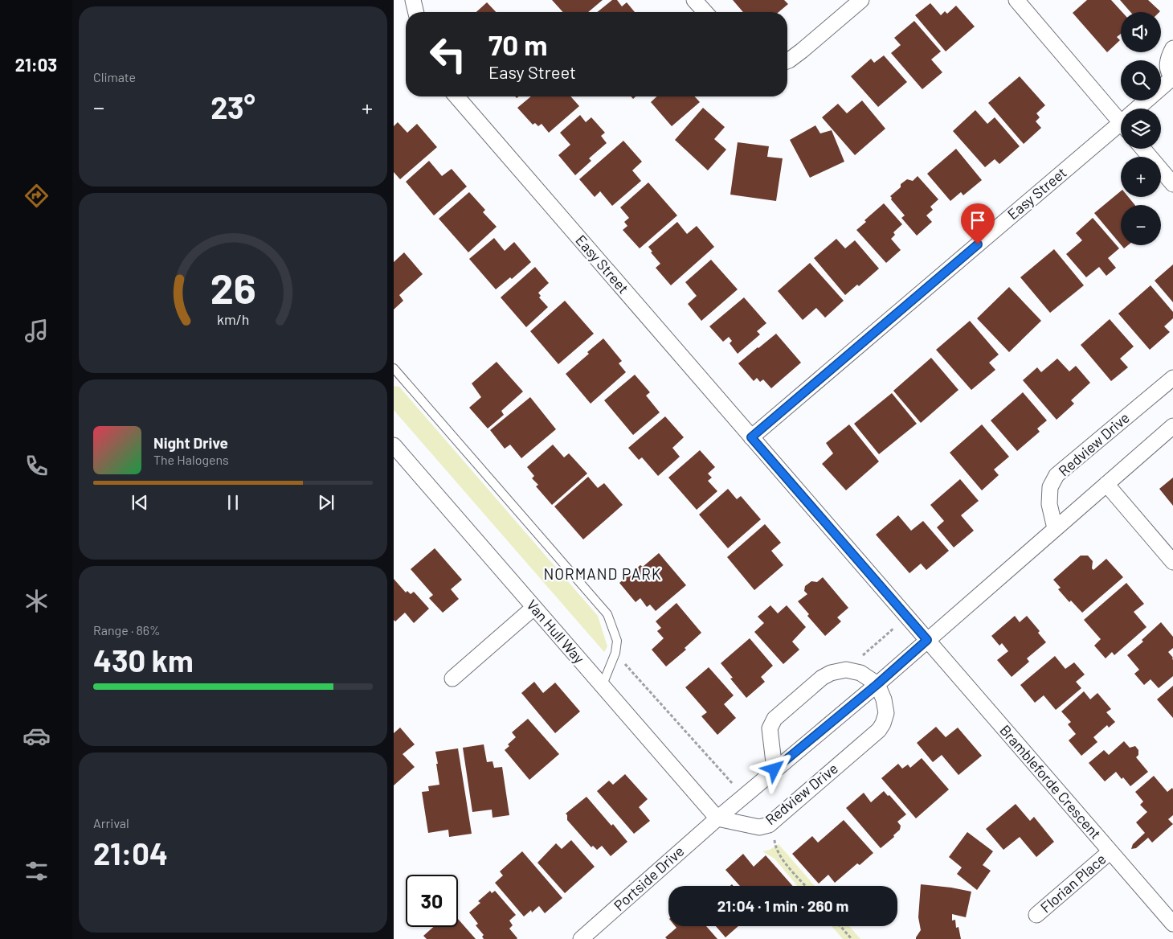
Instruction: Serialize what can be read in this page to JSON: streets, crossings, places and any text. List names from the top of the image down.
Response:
{
  "streets": {
    "street": [
      "Easy Street",
      "Redview Drive",
      "Van Hull Way",
      "Brambleforde Crescent",
      "Portside Drive",
      "Florian Place"
    ]
  },
  "crossings": [
    ["Easy Street", "Brambleforde Crescent"],
    ["Redview Drive", "Van Hull Way"],
    ["Redview Drive", "Portside Drive"],
    ["Van Hull Way", "Portside Drive"],
    ["Brambleforde Crescent", "Florian Place"]
  ],
  "districts": ["NORMAND PARK"],
  "page": {
    "tabs": "21:03",
    "tile": [
      "Climate",
      ["Range · 86%", "430 km"],
      ["Arrival", "21:04"]
    ],
    "map_buttons": ["+", "−"],
    "turn": ["70 m", "Easy Street"],
    "heat": ["−", "23°", "+"],
    "song": ["Night Drive", "The Halogens"],
    "limit": "30",
    "trip": "21:04 · 1 min · 260 m",
    "gauge": ["26", "km/h"]
  }
}
